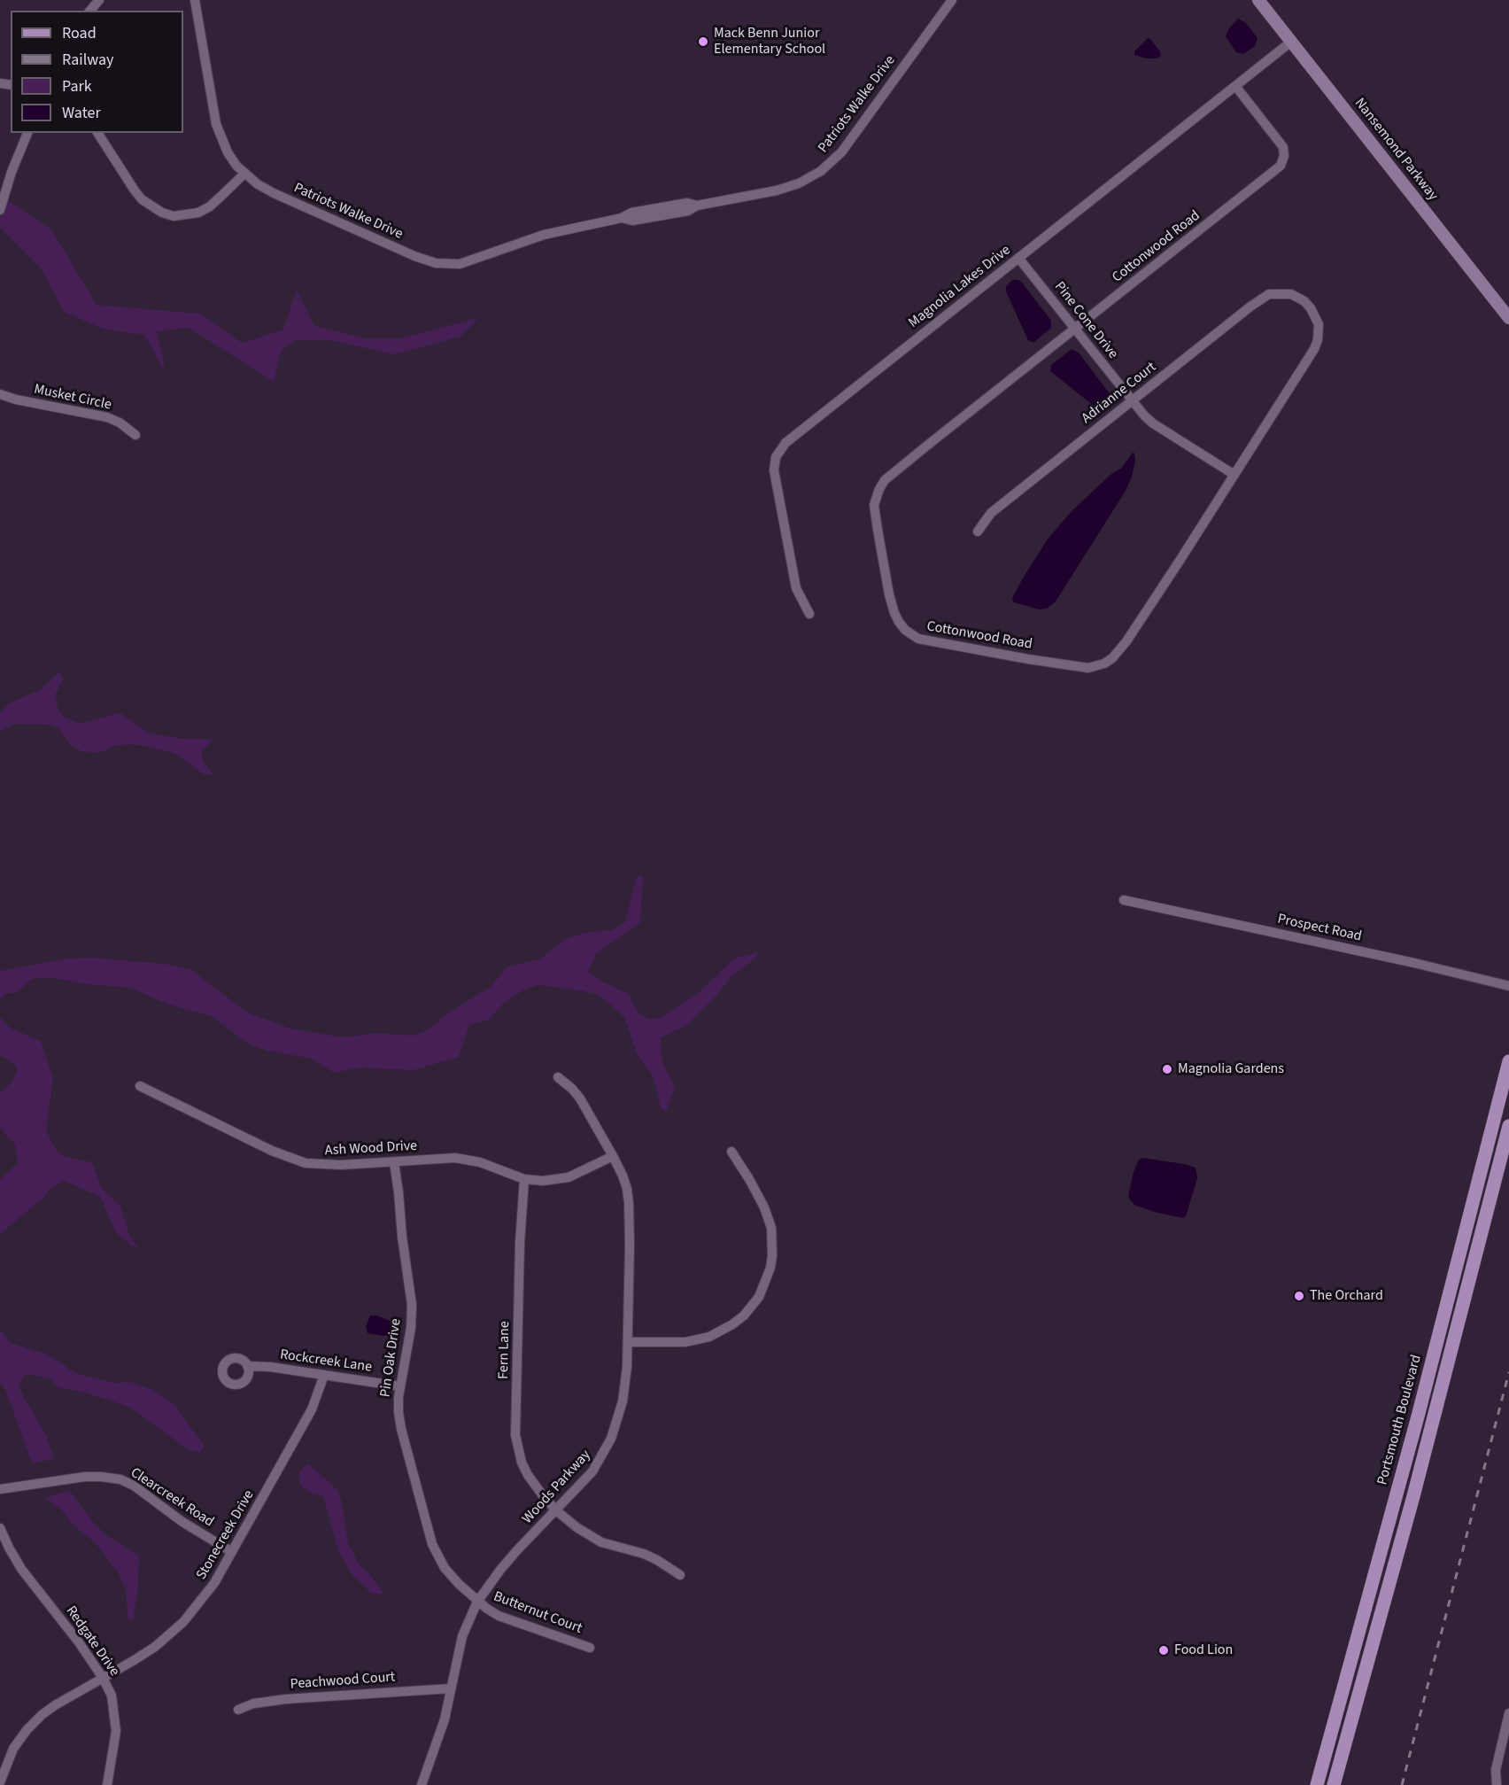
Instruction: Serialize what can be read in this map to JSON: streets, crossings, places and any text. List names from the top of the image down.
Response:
{
  "streets": {
    "main road": ["Nansemond Parkway", "Portsmouth Boulevard"],
    "street": [
      "Patriots Walke Drive",
      "Cottonwood Road",
      "Magnolia Lakes Drive",
      "Pine Cone Drive",
      "Adrianne Court",
      "Musket Circle",
      "Prospect Road",
      "Ash Wood Drive",
      "Fern Lane",
      "Pin Oak Drive",
      "Rockcreek Lane",
      "Woods Parkway",
      "Clearcreek Road",
      "Stonecreek Drive",
      "Butternut Court",
      "Redgate Drive",
      "Peachwood Court"
    ]
  },
  "crossings": [
    ["Nansemond Parkway", "Magnolia Lakes Drive"],
    ["Cottonwood Road", "Magnolia Lakes Drive"],
    ["Cottonwood Road", "Pine Cone Drive"],
    ["Cottonwood Road", "Adrianne Court"],
    ["Magnolia Lakes Drive", "Pine Cone Drive"],
    ["Pine Cone Drive", "Adrianne Court"],
    ["Ash Wood Drive", "Fern Lane"],
    ["Ash Wood Drive", "Pin Oak Drive"],
    ["Ash Wood Drive", "Woods Parkway"],
    ["Fern Lane", "Woods Parkway"],
    ["Pin Oak Drive", "Rockcreek Lane"],
    ["Pin Oak Drive", "Woods Parkway"],
    ["Pin Oak Drive", "Butternut Court"],
    ["Rockcreek Lane", "Stonecreek Drive"],
    ["Woods Parkway", "Butternut Court"],
    ["Woods Parkway", "Peachwood Court"],
    ["Clearcreek Road", "Stonecreek Drive"],
    ["Stonecreek Drive", "Redgate Drive"]
  ],
  "places": [
    "Mack Benn Junior Elementary School",
    "Magnolia Gardens",
    "The Orchard",
    "Food Lion"
  ],
  "legend": [
    "Road",
    "Railway",
    "Park",
    "Water"
  ]
}
